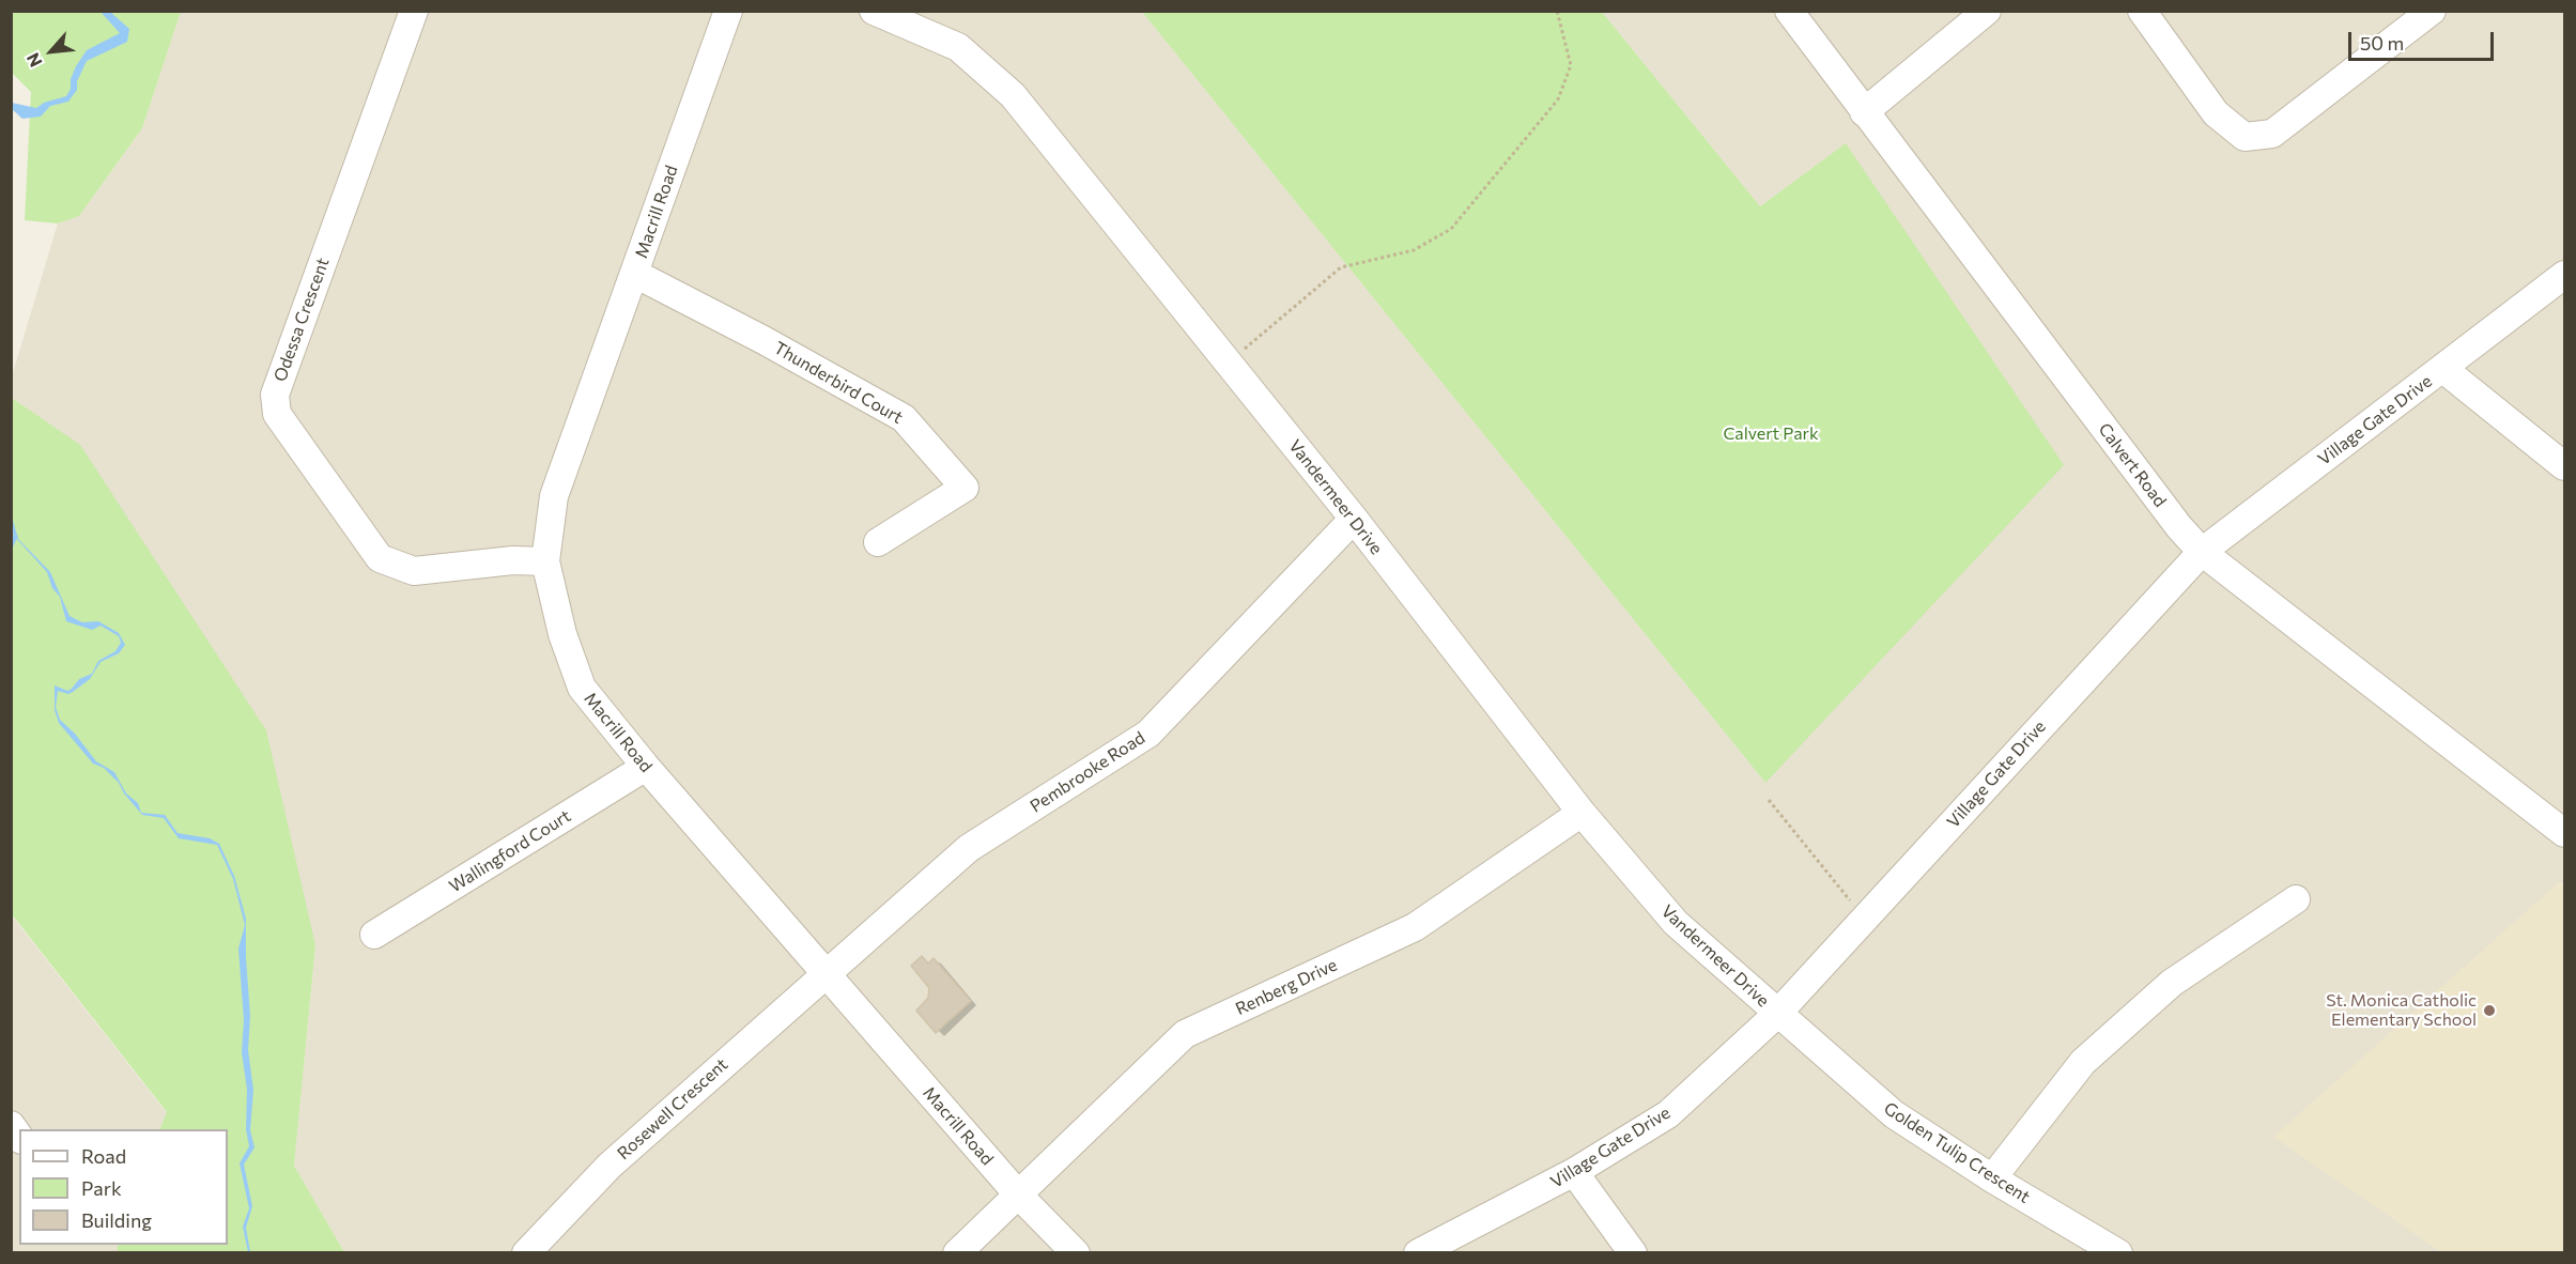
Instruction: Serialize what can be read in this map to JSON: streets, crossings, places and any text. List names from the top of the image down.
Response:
{
  "streets": {
    "street": [
      "Macrill Road",
      "Odessa Crescent",
      "Thunderbird Court",
      "Village Gate Drive",
      "Calvert Road",
      "Vandermeer Drive",
      "Pembrooke Road",
      "Wallingford Court",
      "Renberg Drive",
      "Rosewell Crescent",
      "Golden Tulip Crescent"
    ]
  },
  "crossings": [
    ["Macrill Road", "Odessa Crescent"],
    ["Macrill Road", "Thunderbird Court"],
    ["Macrill Road", "Pembrooke Road"],
    ["Macrill Road", "Wallingford Court"],
    ["Macrill Road", "Renberg Drive"],
    ["Macrill Road", "Rosewell Crescent"],
    ["Village Gate Drive", "Calvert Road"],
    ["Village Gate Drive", "Vandermeer Drive"],
    ["Village Gate Drive", "Golden Tulip Crescent"],
    ["Vandermeer Drive", "Pembrooke Road"],
    ["Vandermeer Drive", "Renberg Drive"],
    ["Vandermeer Drive", "Golden Tulip Crescent"],
    ["Pembrooke Road", "Rosewell Crescent"]
  ],
  "parks": ["Calvert Park"],
  "places": ["St. Monica Catholic Elementary School"],
  "legend": ["Road", "Park", "Building"],
  "scale_bar": "50 m",
  "north": "bottom left"
}
